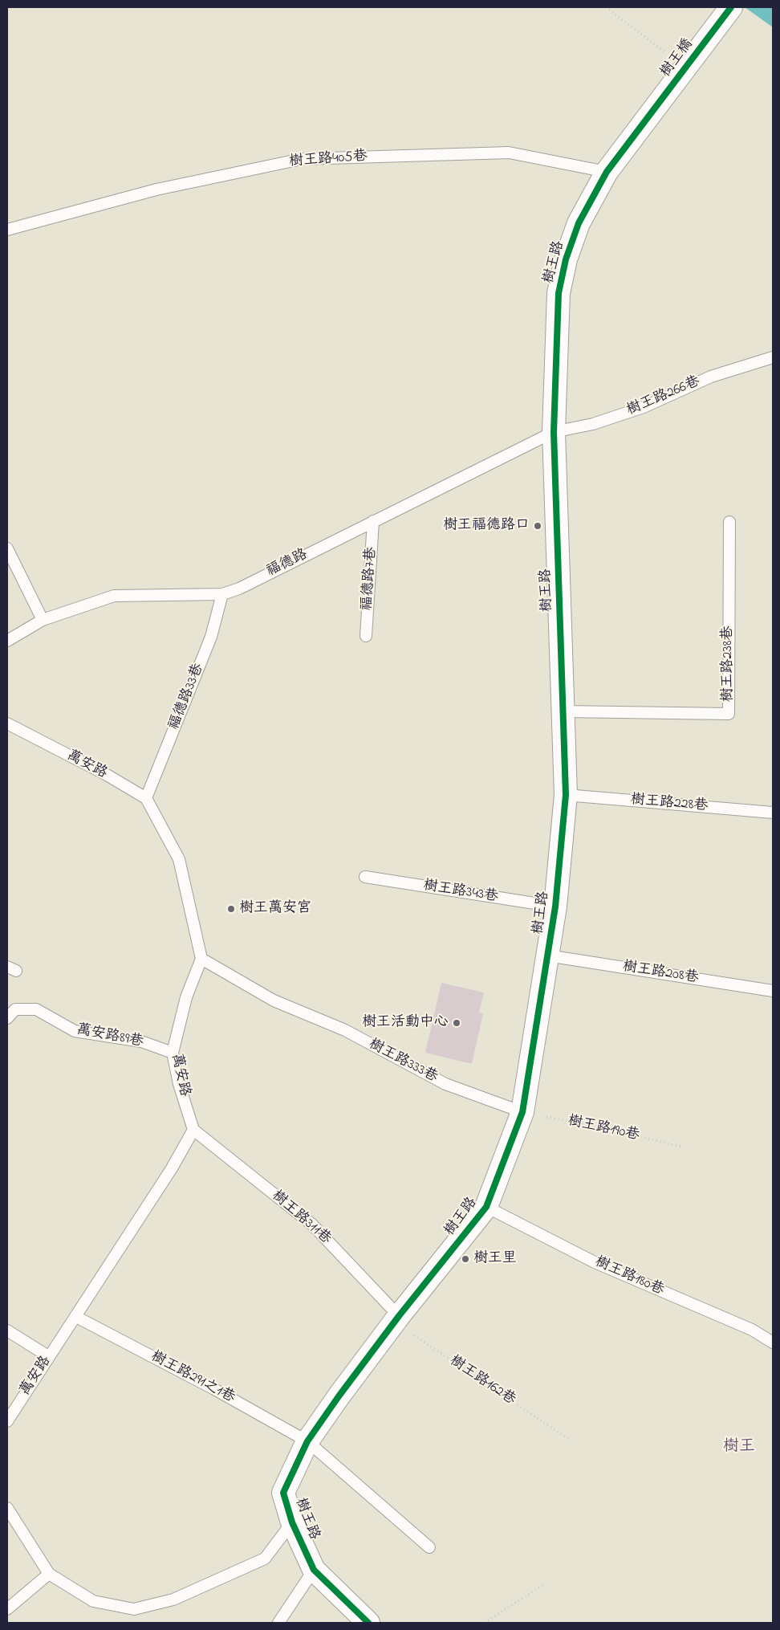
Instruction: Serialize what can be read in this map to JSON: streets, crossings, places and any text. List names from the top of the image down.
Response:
{
  "streets": {
    "street": ["樹王橋", "樹王路"],
    "lane": [
      "樹王路405巷",
      "樹王路266巷",
      "福德路",
      "福德路7巷",
      "樹王路238巷",
      "福德路33巷",
      "萬安路",
      "樹王路228巷",
      "樹王路343巷",
      "樹王路208巷",
      "萬安路89巷",
      "樹王路333巷",
      "樹王路311巷",
      "樹王路180巷",
      "樹王路291之1巷"
    ],
    "path": ["樹王路190巷", "樹王路162巷"]
  },
  "crossings": [
    ["樹王橋", "樹王路"],
    ["樹王路405巷", "樹王路"],
    ["樹王路", "樹王路266巷"],
    ["樹王路", "福德路"],
    ["樹王路", "樹王路238巷"],
    ["樹王路", "樹王路228巷"],
    ["樹王路", "樹王路343巷"],
    ["樹王路", "樹王路208巷"],
    ["樹王路", "樹王路333巷"],
    ["樹王路", "樹王路190巷"],
    ["樹王路", "樹王路311巷"],
    ["樹王路", "樹王路180巷"],
    ["樹王路", "樹王路291之1巷"],
    ["樹王路", "樹王路162巷"],
    ["樹王路266巷", "福德路"],
    ["福德路", "福德路7巷"],
    ["福德路", "福德路33巷"],
    ["福德路33巷", "萬安路"],
    ["萬安路", "萬安路89巷"],
    ["萬安路", "樹王路333巷"],
    ["萬安路", "樹王路311巷"],
    ["萬安路", "樹王路291之1巷"],
    ["樹王路333巷", "樹王路190巷"],
    ["樹王路311巷", "樹王路162巷"]
  ],
  "districts": ["樹王"],
  "places": [
    "樹王福德路口",
    "樹王萬安宮",
    "樹王活動中心",
    "樹王里"
  ]
}
